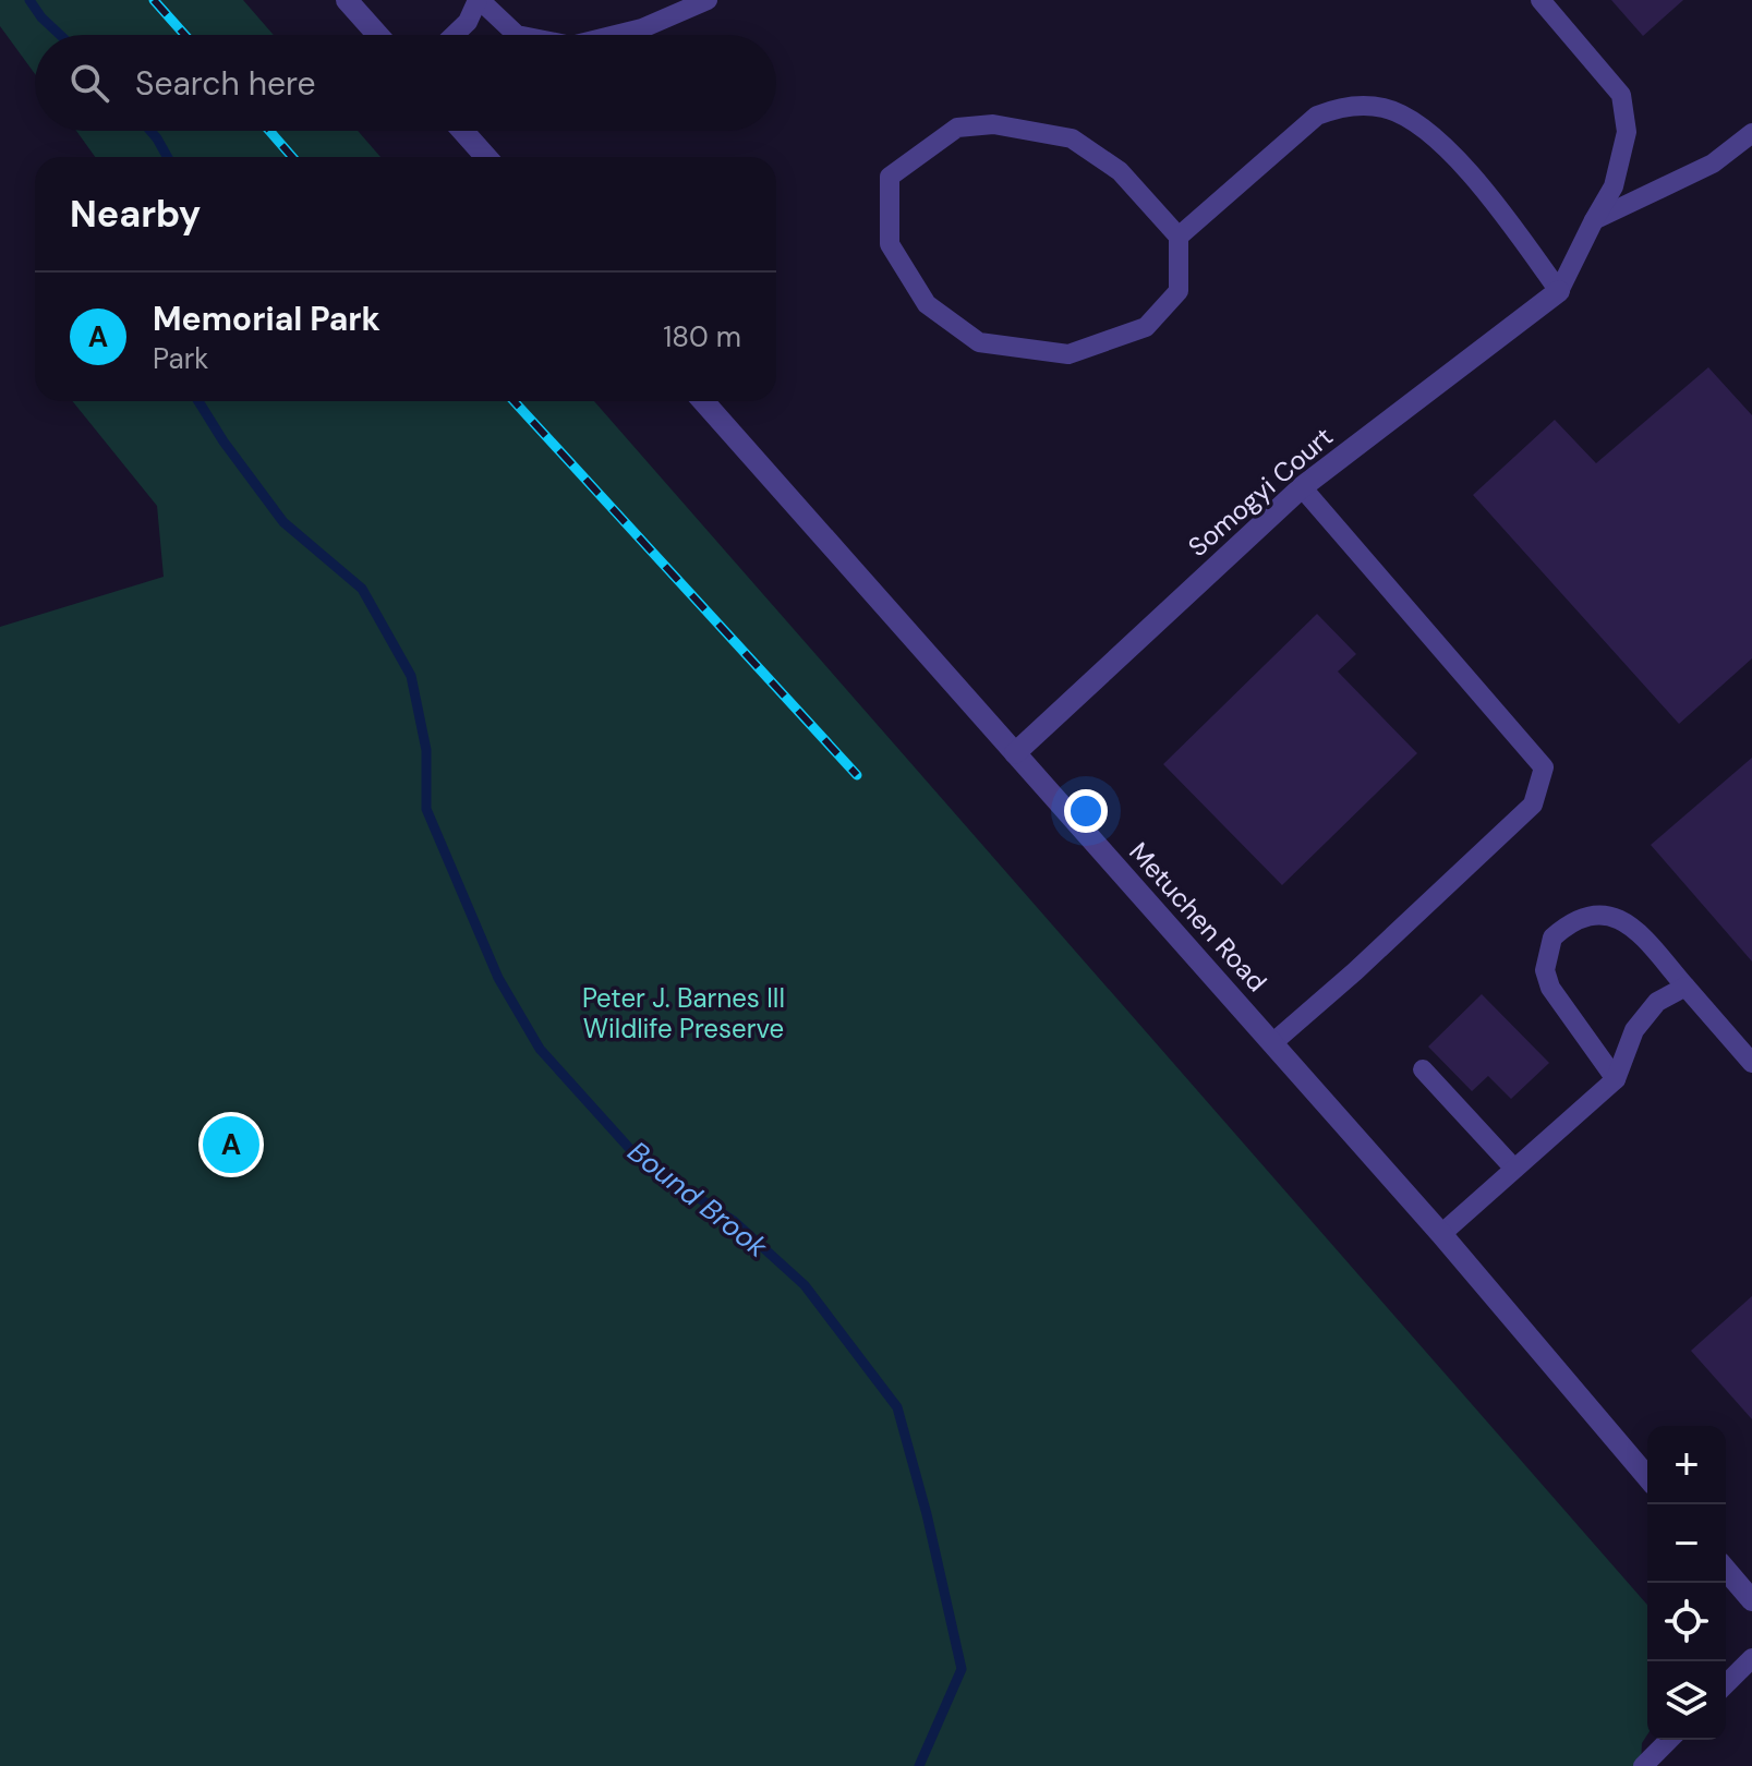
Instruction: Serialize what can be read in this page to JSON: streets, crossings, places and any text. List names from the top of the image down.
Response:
{
  "streets": {
    "street": ["Somogyi Court", "Metuchen Road"]
  },
  "crossings": [
    ["Somogyi Court", "Metuchen Road"]
  ],
  "water": ["Bound Brook"],
  "parks": ["Peter J. Barnes III Wildlife Preserve"],
  "page": {
    "search": "Search here",
    "heading": "Nearby",
    "list": [
      {
        "mark": "A",
        "name": "Memorial Park",
        "note": "Park",
        "value": "180 m"
      }
    ],
    "pins": "A",
    "map_buttons": ["+", "−"]
  }
}
